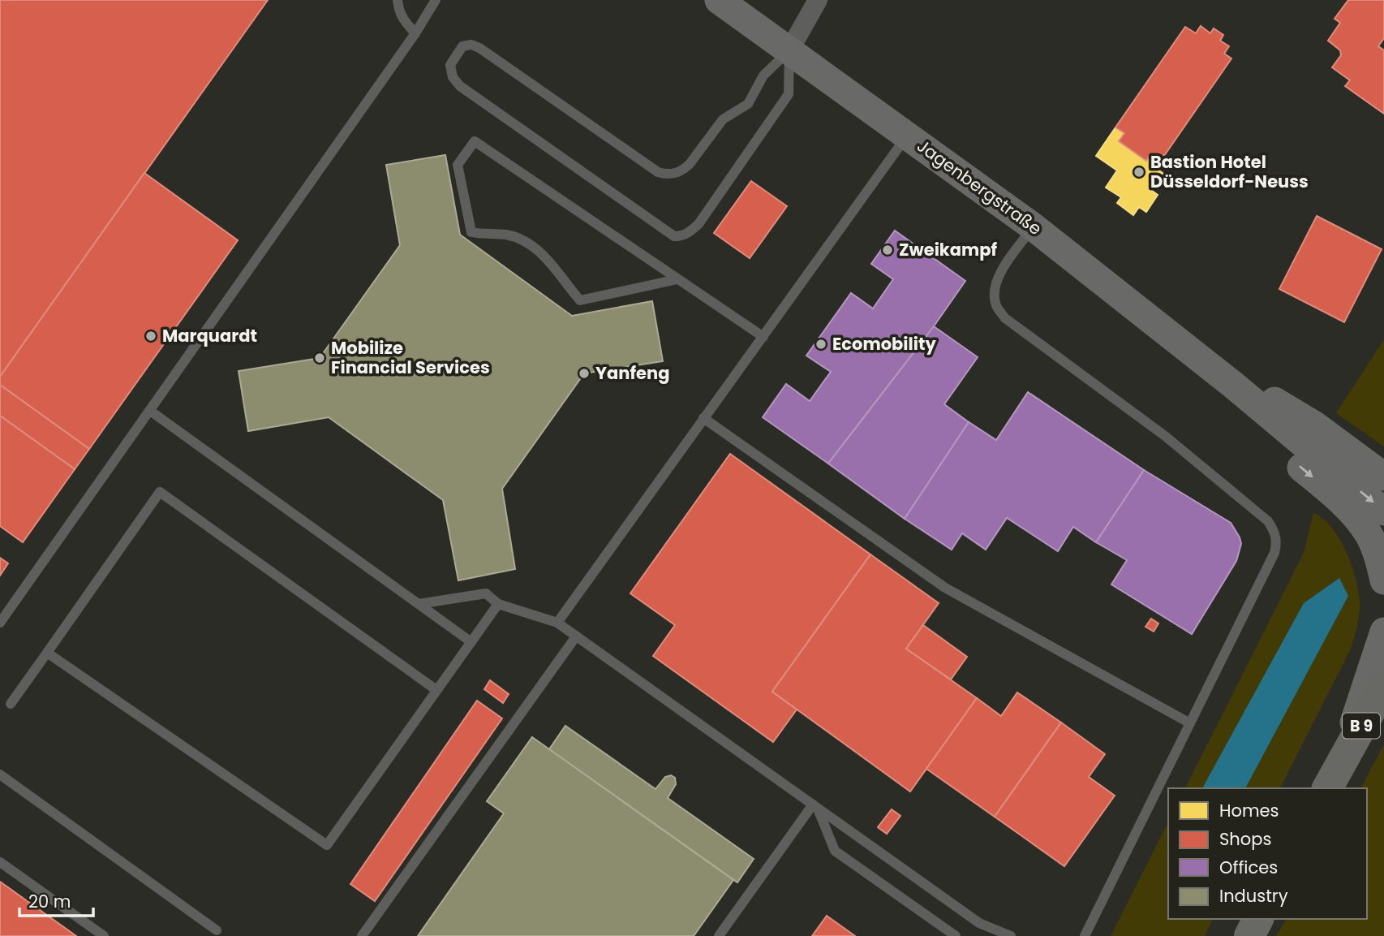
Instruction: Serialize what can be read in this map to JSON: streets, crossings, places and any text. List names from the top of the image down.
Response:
{
  "streets": {
    "main road": ["B 9"],
    "street": ["Jagenbergstraße"]
  },
  "places": [
    "Bastion Hotel Düsseldorf-Neuss",
    "Zweikampf",
    "Marquardt",
    "Ecomobility",
    "Mobilize Financial Services",
    "Yanfeng"
  ],
  "legend": [
    "Homes",
    "Shops",
    "Offices",
    "Industry"
  ],
  "scale_bar": "20 m"
}
